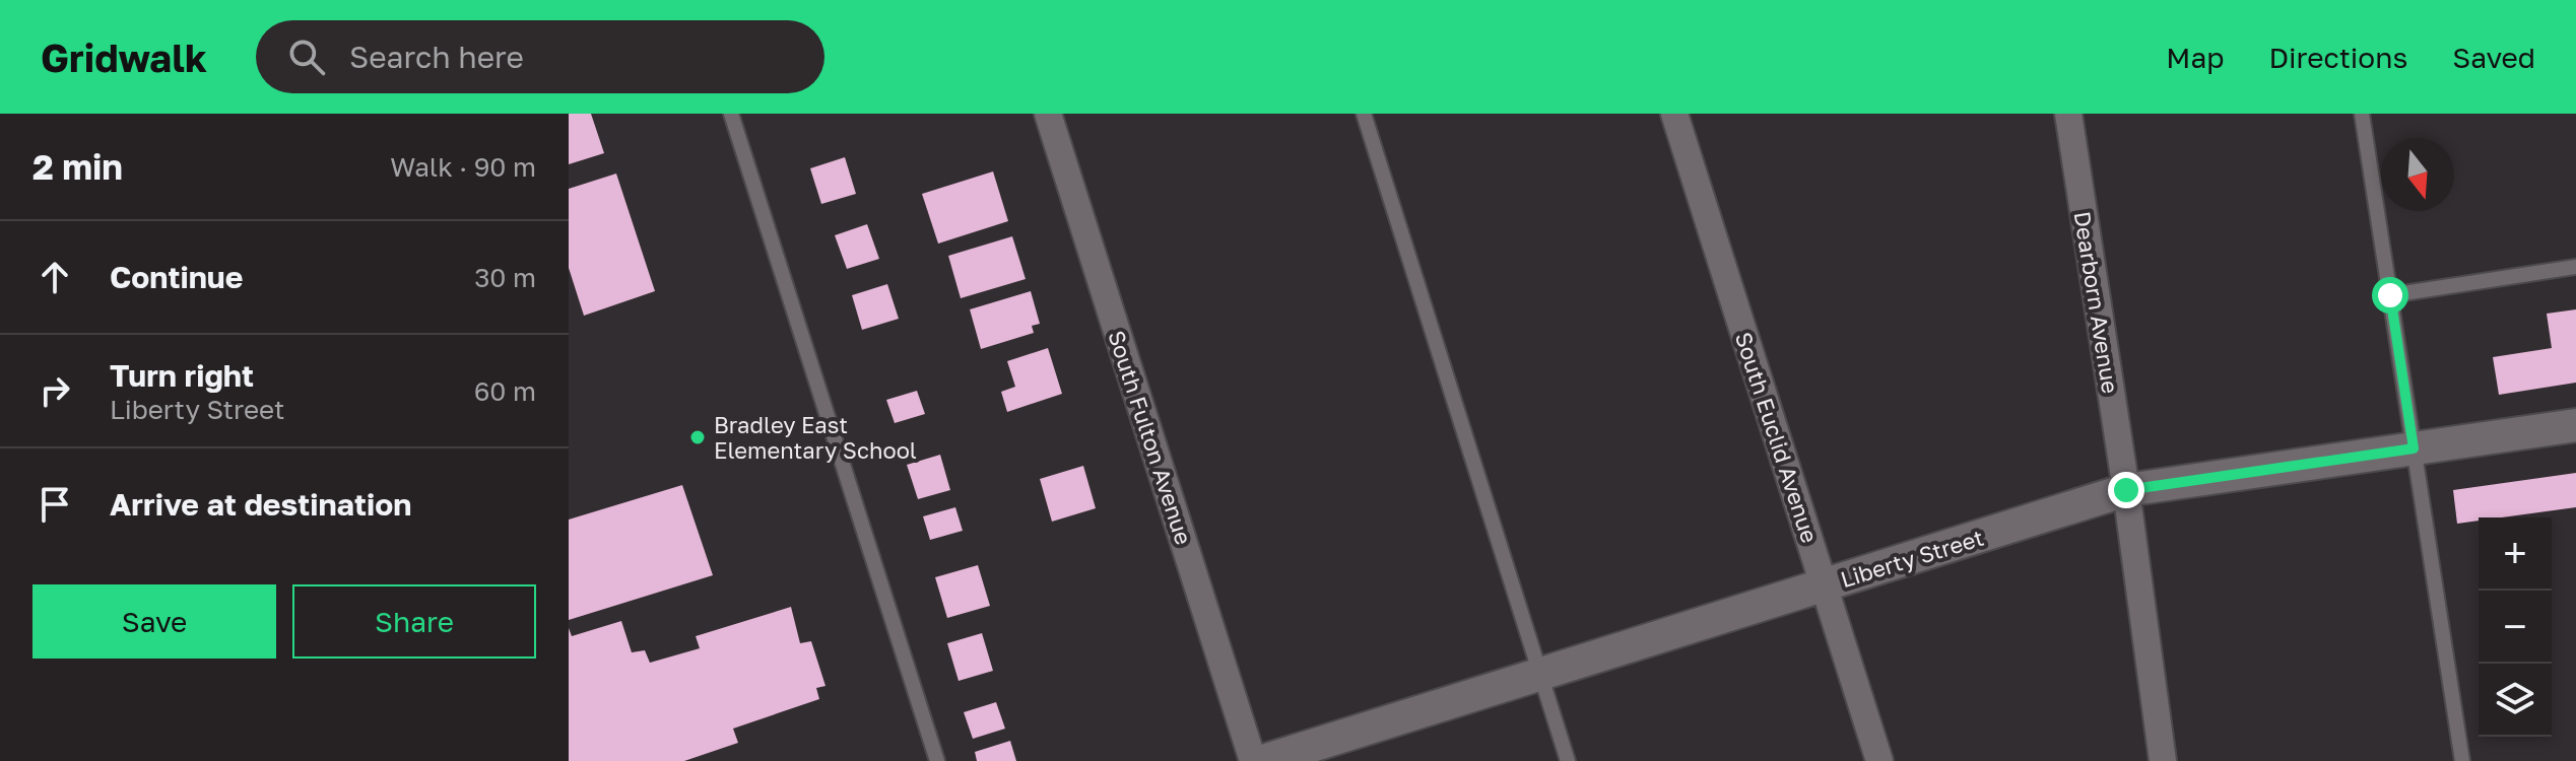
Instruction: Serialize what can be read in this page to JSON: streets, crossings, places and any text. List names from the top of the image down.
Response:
{
  "streets": {
    "street": [
      "Dearborn Avenue",
      "South Fulton Avenue",
      "South Euclid Avenue",
      "Liberty Street"
    ]
  },
  "crossings": [
    ["Dearborn Avenue", "Liberty Street"],
    ["South Euclid Avenue", "Liberty Street"]
  ],
  "places": ["Bradley East Elementary School"],
  "north": "bottom",
  "page": {
    "header": "Gridwalk",
    "search": "Search here",
    "nav": ["Map", "Directions", "Saved"],
    "heading": ["2 min", "Walk · 90 m"],
    "list": [
      ["Continue", "30 m"],
      ["Turn right", "Liberty Street", "60 m"],
      "Arrive at destination"
    ],
    "map_buttons": ["+", "−"],
    "buttons": ["Save", "Share"]
  }
}
